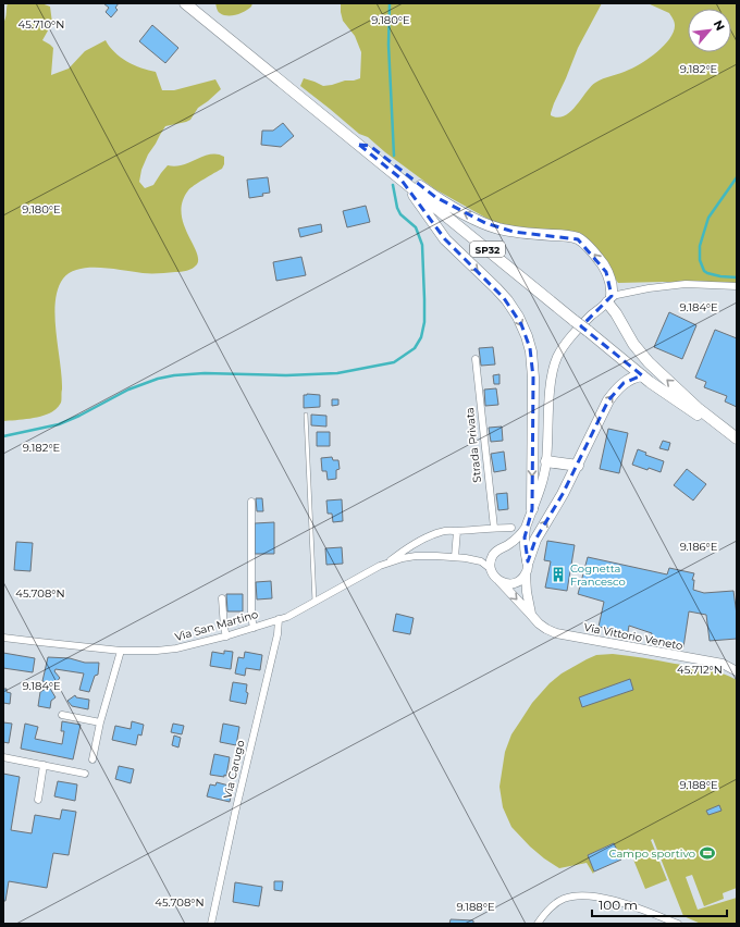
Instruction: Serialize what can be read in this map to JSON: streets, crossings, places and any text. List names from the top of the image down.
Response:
{
  "streets": {
    "main road": ["SP32"],
    "street": [
      "Strada Privata",
      "Via San Martino",
      "Via Vittorio Veneto",
      "Via Carugo"
    ]
  },
  "crossings": [
    ["Via San Martino", "Via Carugo"]
  ],
  "places": {
    "building": ["Cognetta Francesco"],
    "sports": ["Campo sportivo"]
  },
  "scale_bar": "100 m",
  "north": "top right",
  "coordinates": [
    "9.180°E",
    "45.710°N",
    "9.182°E",
    "9.184°E",
    "9.186°E",
    "45.708°N",
    "45.712°N",
    "9.188°E"
  ]
}
